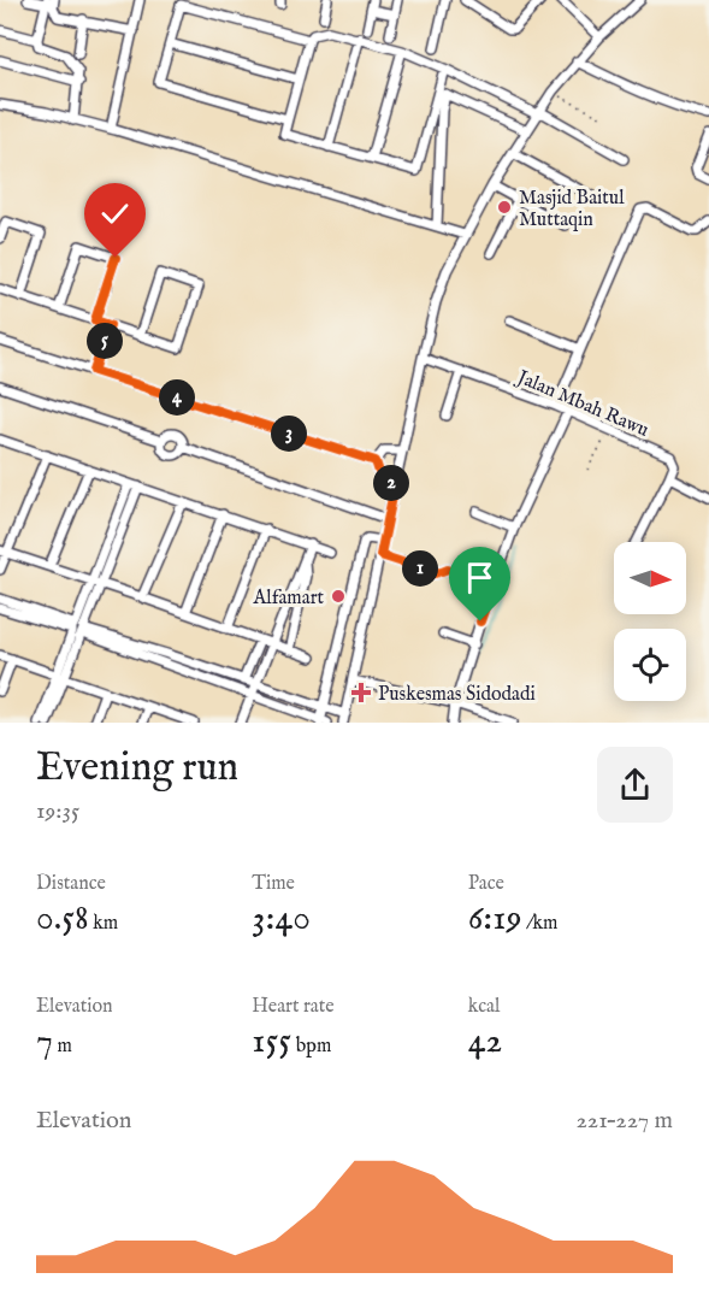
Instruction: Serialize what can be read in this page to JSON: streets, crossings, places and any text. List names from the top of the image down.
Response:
{
  "streets": {
    "street": ["Jalan Mbah Rawu"]
  },
  "places": {
    "other": ["Masjid Baitul Muttaqin", "Alfamart"],
    "health": ["Puskesmas Sidodadi"]
  },
  "north": "right",
  "page": {
    "pins": [
      "5",
      "4",
      "3",
      "2",
      "1"
    ],
    "heading": ["Evening run", "19:35"],
    "stats": [
      ["Distance", "0.58 km"],
      ["Time", "3:40"],
      ["Pace", "6:19 /km"],
      ["Elevation", "7 m"],
      ["Heart rate", "155 bpm"],
      ["kcal", "42"]
    ],
    "chart": ["Elevation", "221–227 m"]
  }
}
